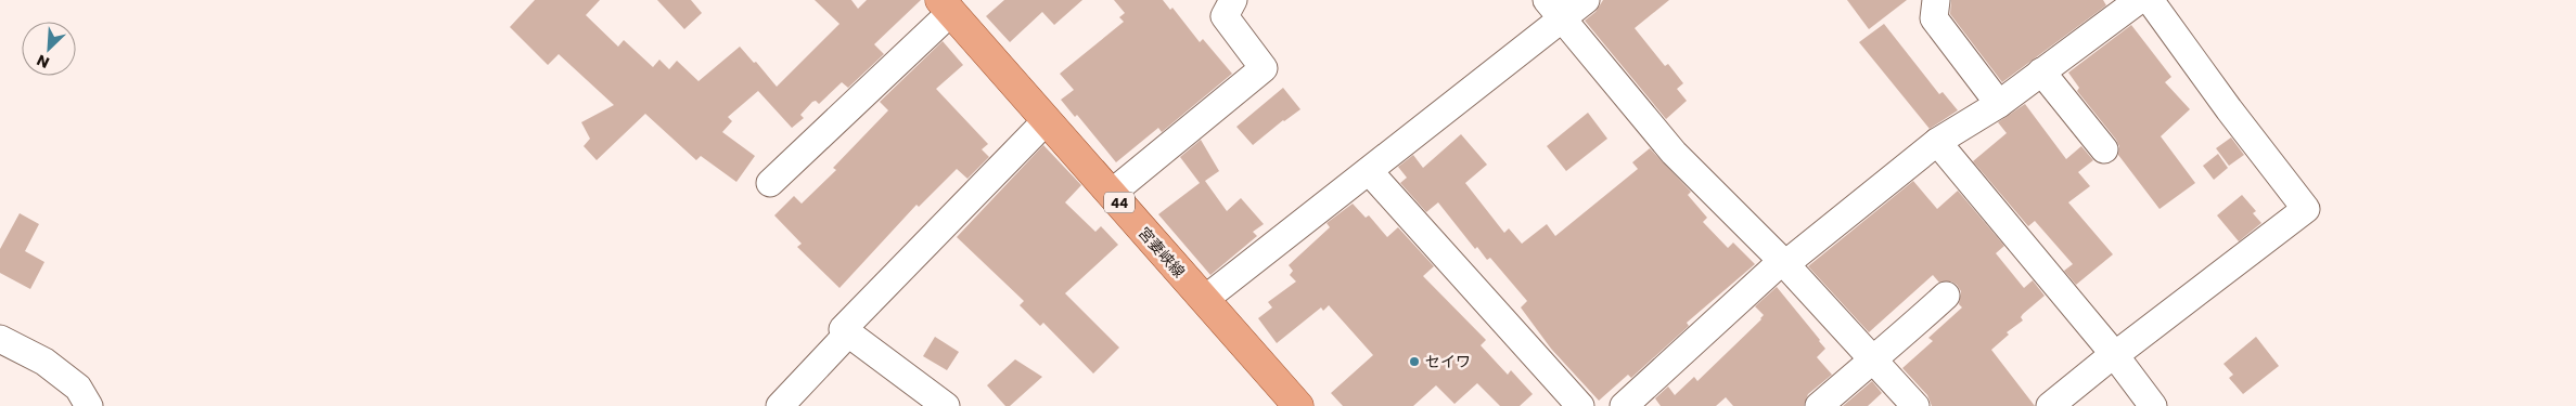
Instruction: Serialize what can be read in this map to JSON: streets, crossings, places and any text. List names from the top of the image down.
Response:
{
  "streets": {
    "main road": ["44", "宮妻峡線"]
  },
  "places": ["セイワ"],
  "north": "bottom left"
}
